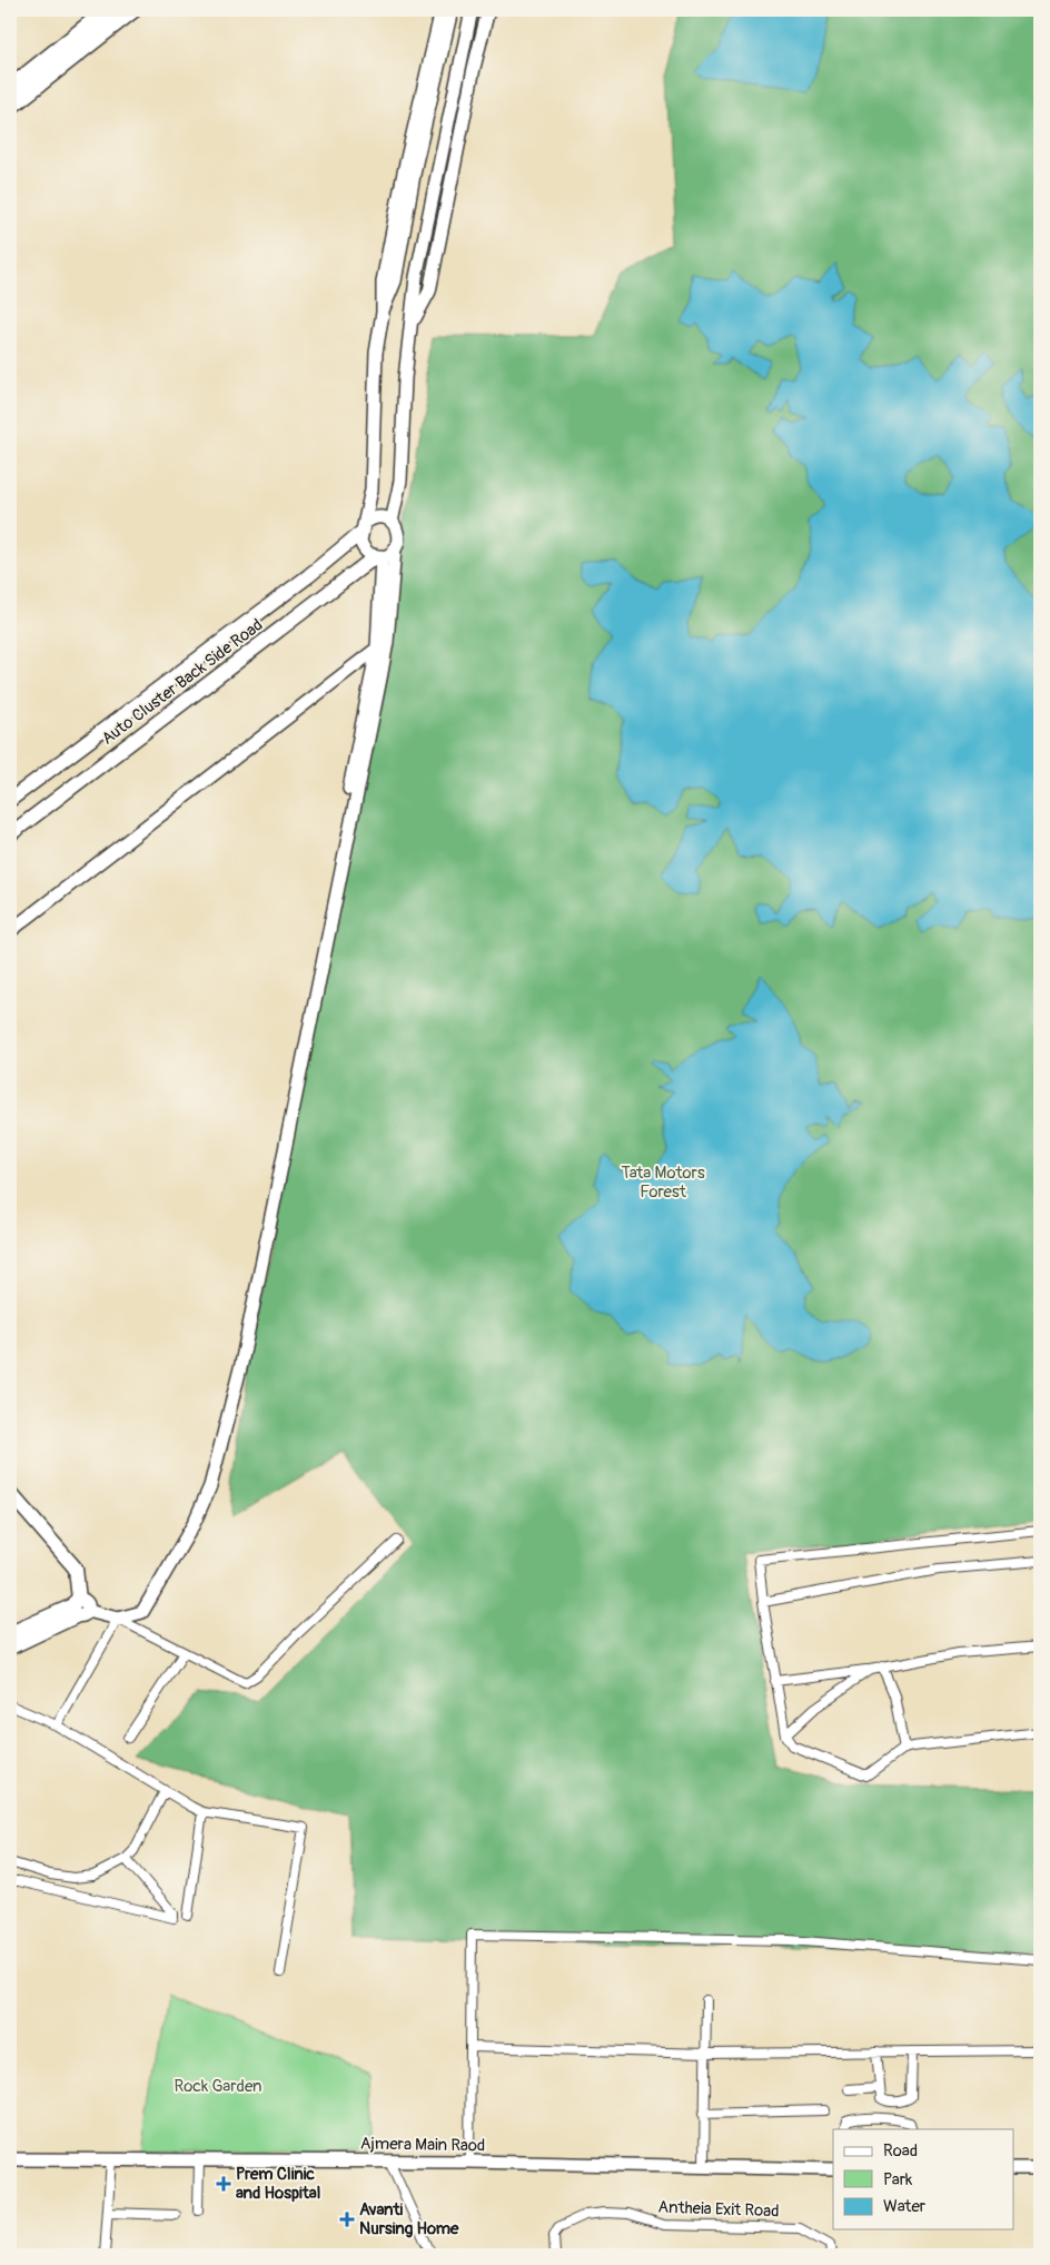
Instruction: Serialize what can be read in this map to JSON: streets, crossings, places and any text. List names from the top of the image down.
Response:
{
  "streets": {
    "main road": ["Auto Cluster Back Side Road", "Ajmera Main Raod"],
    "street": ["Antheia Exit Road"]
  },
  "parks": ["Tata Motors Forest", "Rock Garden"],
  "places": {
    "health": ["Prem Clinic and Hospital", "Avanti Nursing Home"]
  },
  "legend": ["Road", "Park", "Water"]
}
